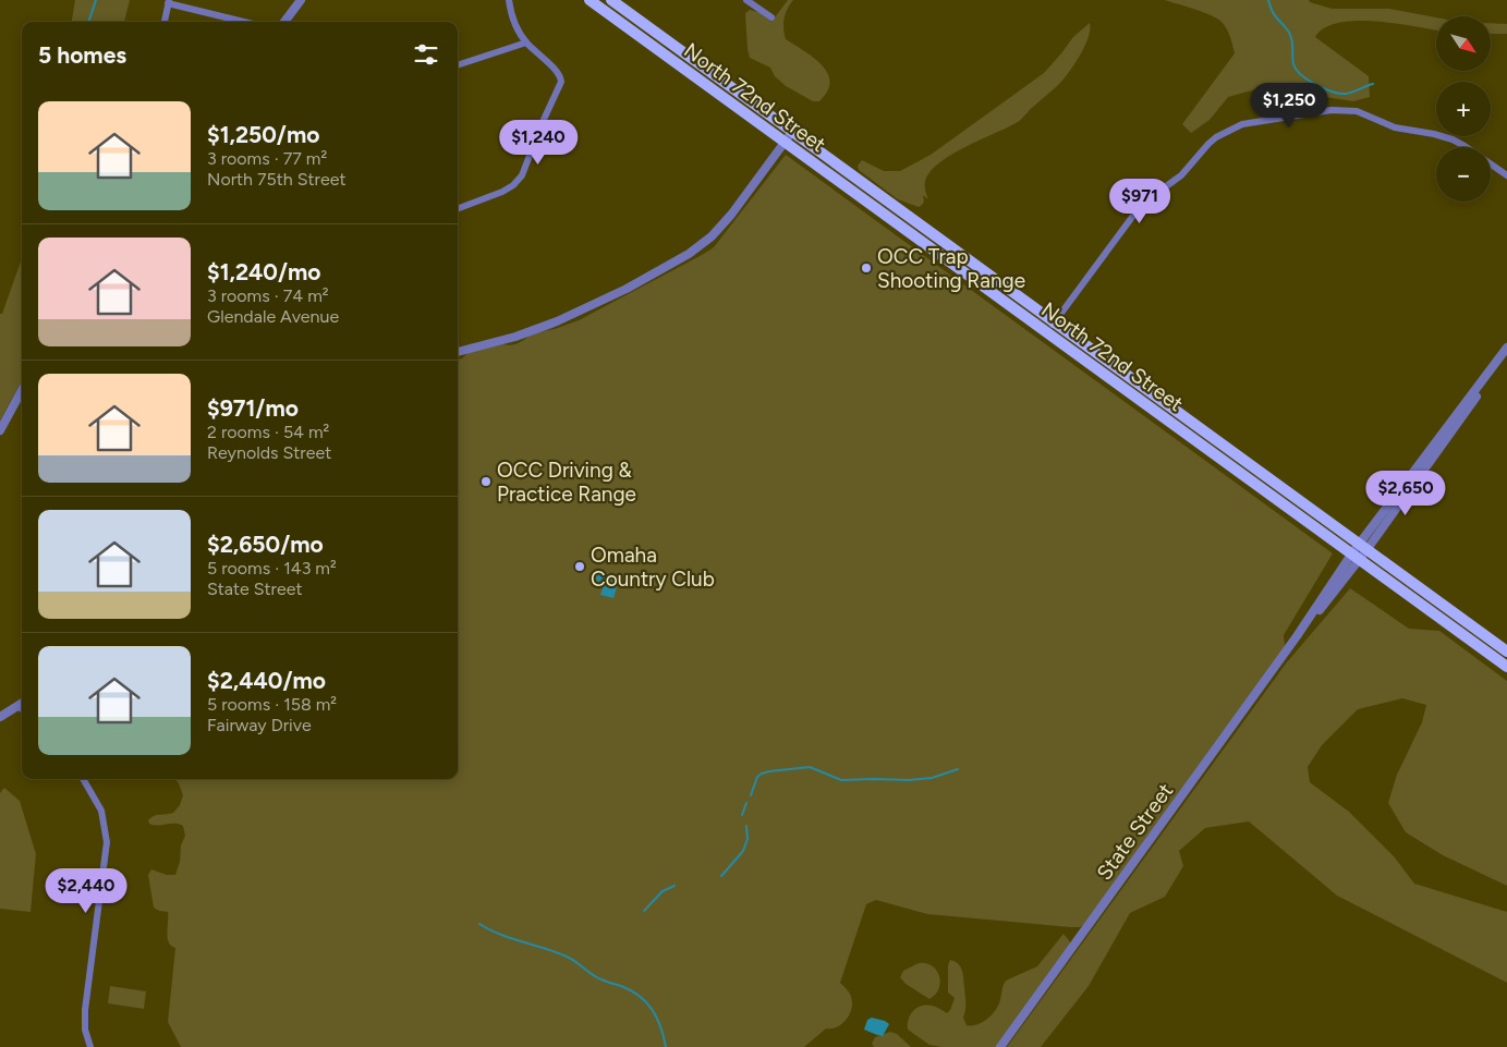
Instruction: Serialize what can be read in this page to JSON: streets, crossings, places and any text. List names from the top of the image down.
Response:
{
  "streets": {
    "main road": ["North 72nd Street"],
    "street": ["State Street"]
  },
  "crossings": [
    ["North 72nd Street", "State Street"]
  ],
  "places": ["OCC Trap Shooting Range", "OCC Driving & Practice Range", "Omaha Country Club"],
  "north": "bottom right",
  "page": {
    "map_buttons": ["+", "−"],
    "heading": "5 homes",
    "price": [
      "$1,250",
      "$1,240",
      "$971",
      "$2,650",
      "$2,440"
    ],
    "list": [
      {
        "name": "$1,250/mo",
        "note": "3 rooms · 77 m² · North 75th Street"
      },
      {
        "name": "$1,240/mo",
        "note": "3 rooms · 74 m² · Glendale Avenue"
      },
      {
        "name": "$971/mo",
        "note": "2 rooms · 54 m² · Reynolds Street"
      },
      {
        "name": "$2,650/mo",
        "note": "5 rooms · 143 m² · State Street"
      },
      {
        "name": "$2,440/mo",
        "note": "5 rooms · 158 m² · Fairway Drive"
      }
    ]
  }
}
